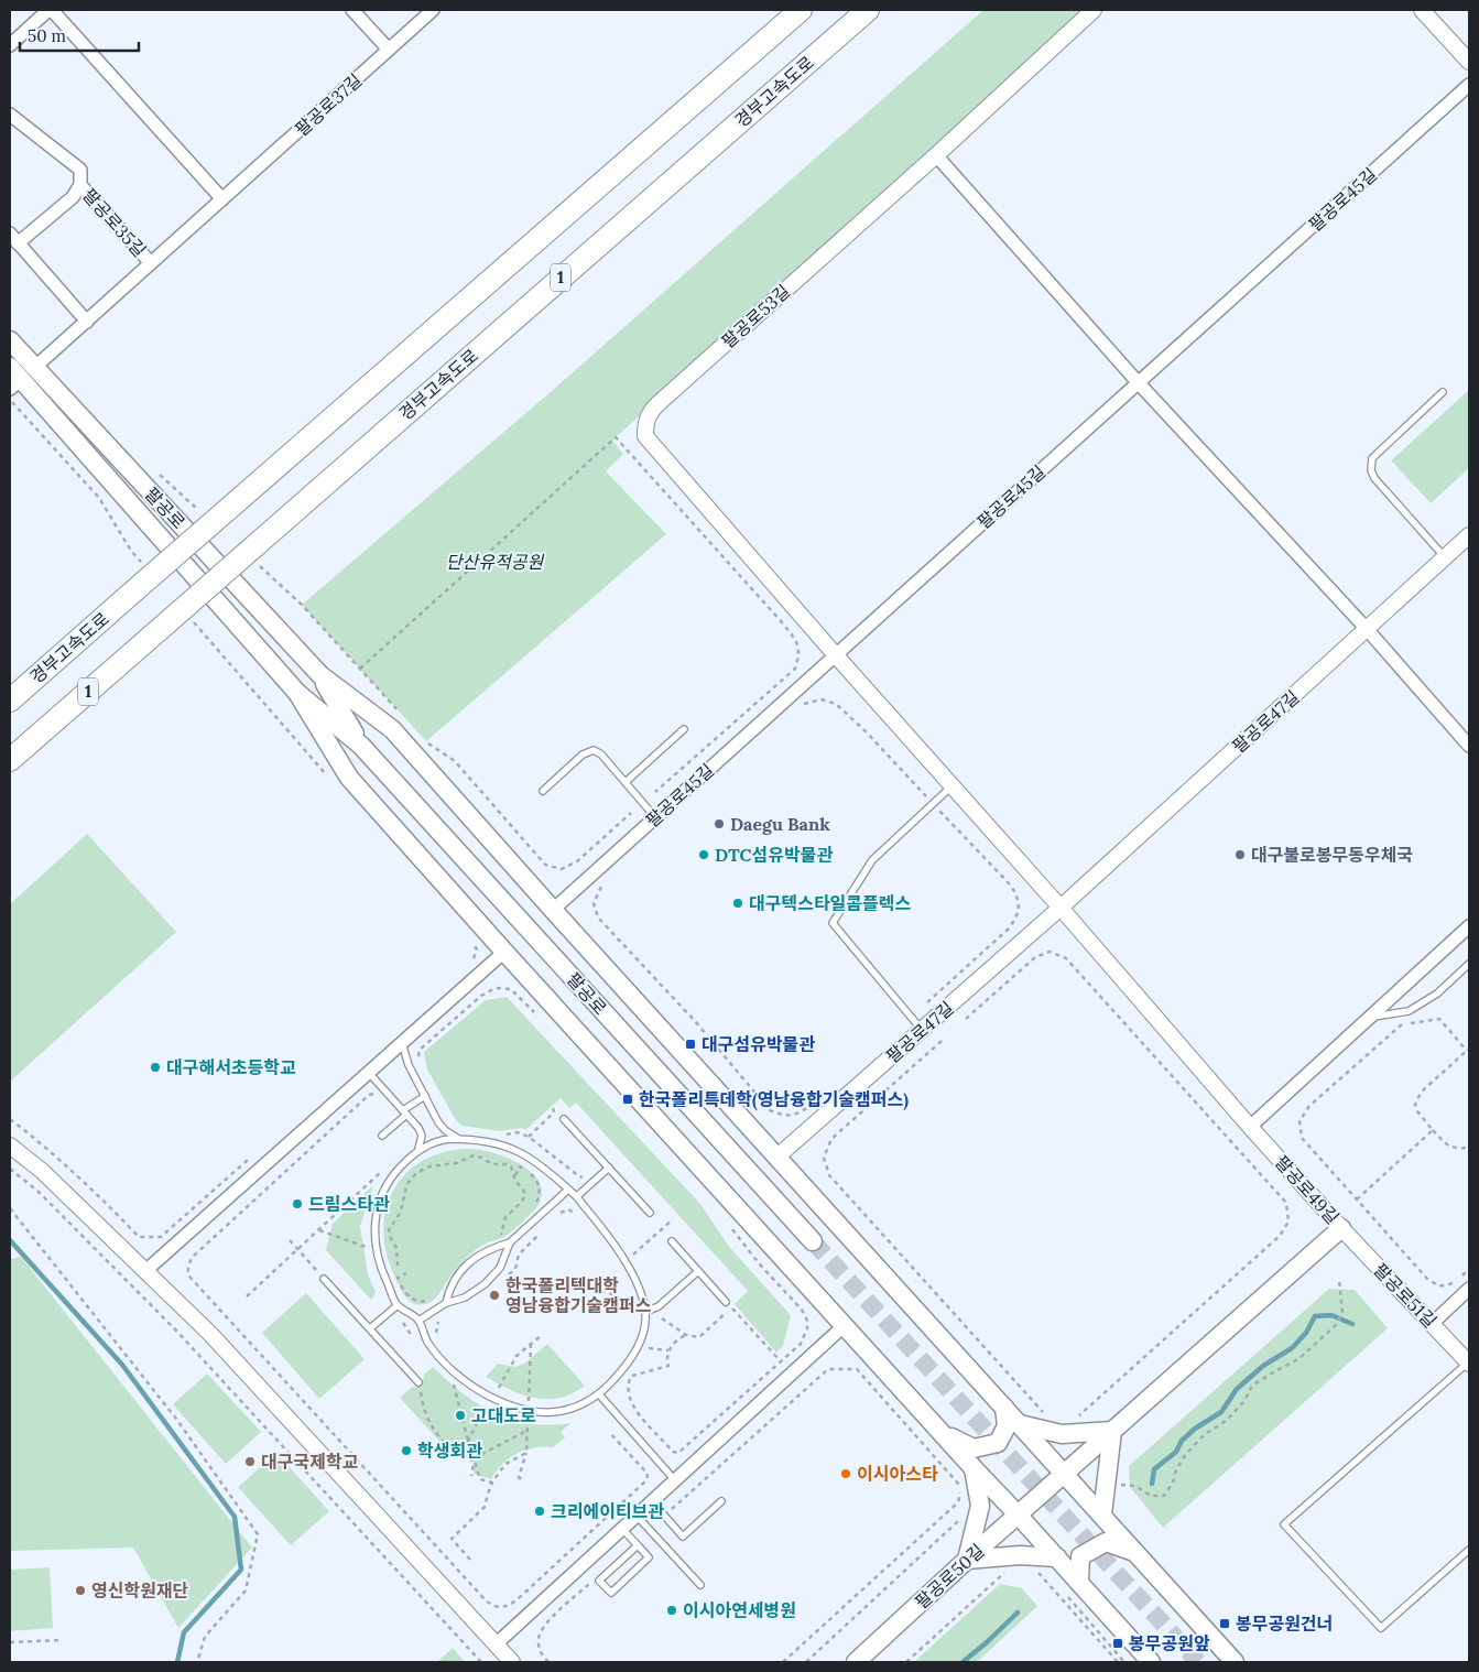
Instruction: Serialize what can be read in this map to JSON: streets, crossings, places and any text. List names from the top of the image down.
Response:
{
  "streets": {
    "highway": ["경부고속도로", "1"],
    "main road": ["팔공로", "팔공로49길", "팔공로50길"],
    "street": [
      "팔공로37길",
      "팔공로45길",
      "팔공로35길",
      "팔공로53길",
      "팔공로47길",
      "팔공로51길"
    ]
  },
  "crossings": [
    ["팔공로37길", "팔공로35길"],
    ["팔공로37길", "팔공로"],
    ["팔공로45길", "팔공로53길"],
    ["팔공로53길", "팔공로47길"],
    ["팔공로53길", "팔공로49길"],
    ["팔공로47길", "팔공로49길"],
    ["팔공로49길", "팔공로51길"],
    ["팔공로49길", "팔공로50길"]
  ],
  "parks": ["단산유적공원"],
  "places": {
    "other": [
      "Daegu Bank",
      "DTC섬유박물관",
      "대구불로봉무동우체국",
      "대구텍스타일콤플렉스",
      "대구해서초등학교",
      "드림스타관",
      "한국폴리텍대학 영남융합기술캠퍼스",
      "고대도로",
      "학생회관",
      "대구국제학교",
      "이시아스타",
      "크리에이티브관",
      "영신학원재단",
      "이시아연세병원"
    ],
    "transit": [
      "대구섬유박물관",
      "한국폴리특데학(영남융합기술캠퍼스)",
      "봉무공원건너",
      "봉무공원앞"
    ]
  },
  "scale_bar": "50 m"
}
